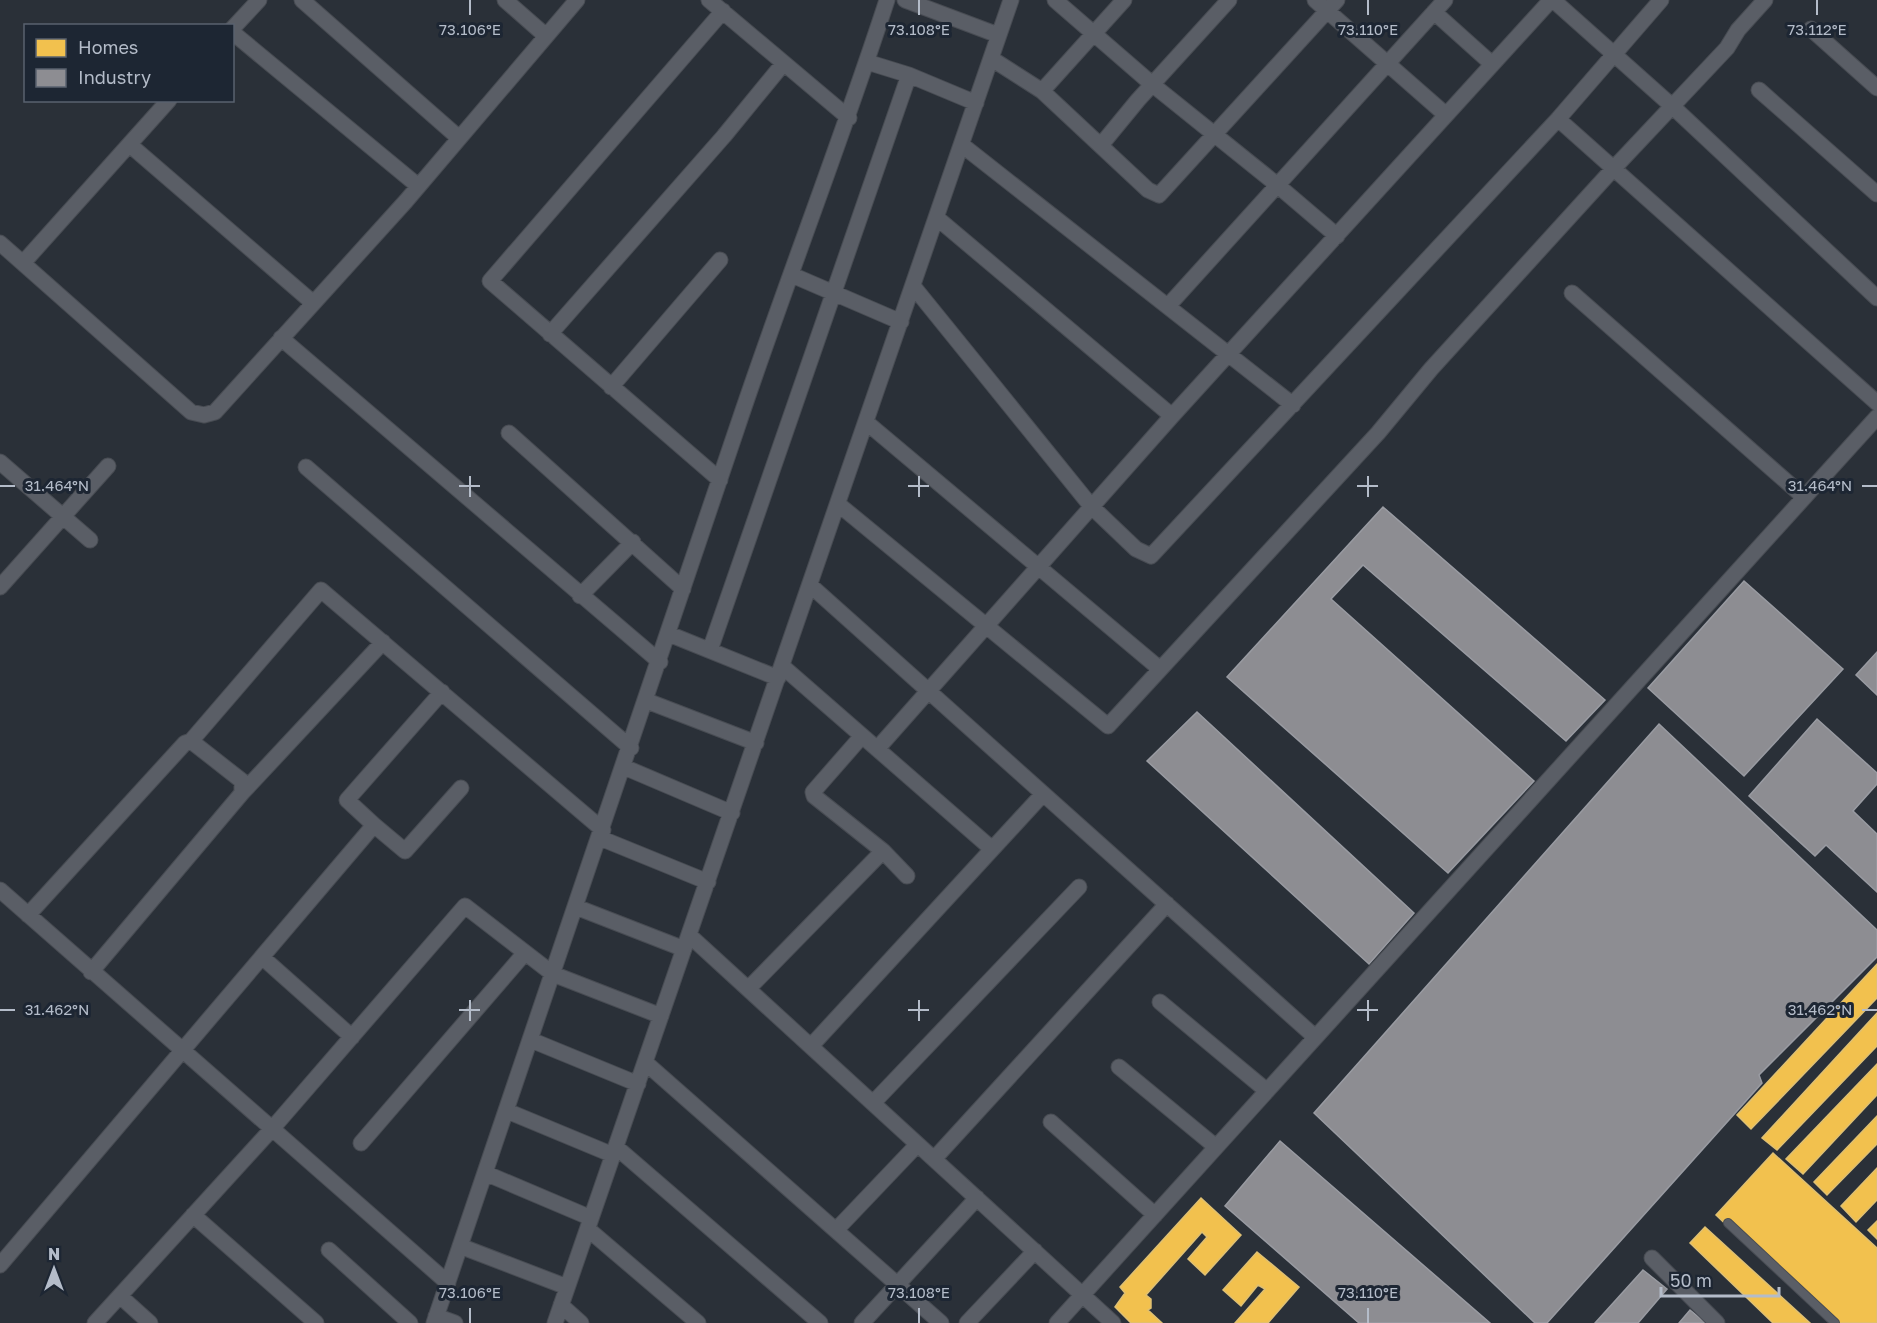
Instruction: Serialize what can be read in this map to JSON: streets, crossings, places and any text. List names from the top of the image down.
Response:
{
  "legend": ["Homes", "Industry"],
  "scale_bar": "50 m",
  "north": "top",
  "coordinates": [
    "73.106°E",
    "73.108°E",
    "73.110°E",
    "73.112°E",
    "31.464°N",
    "31.462°N"
  ]
}
